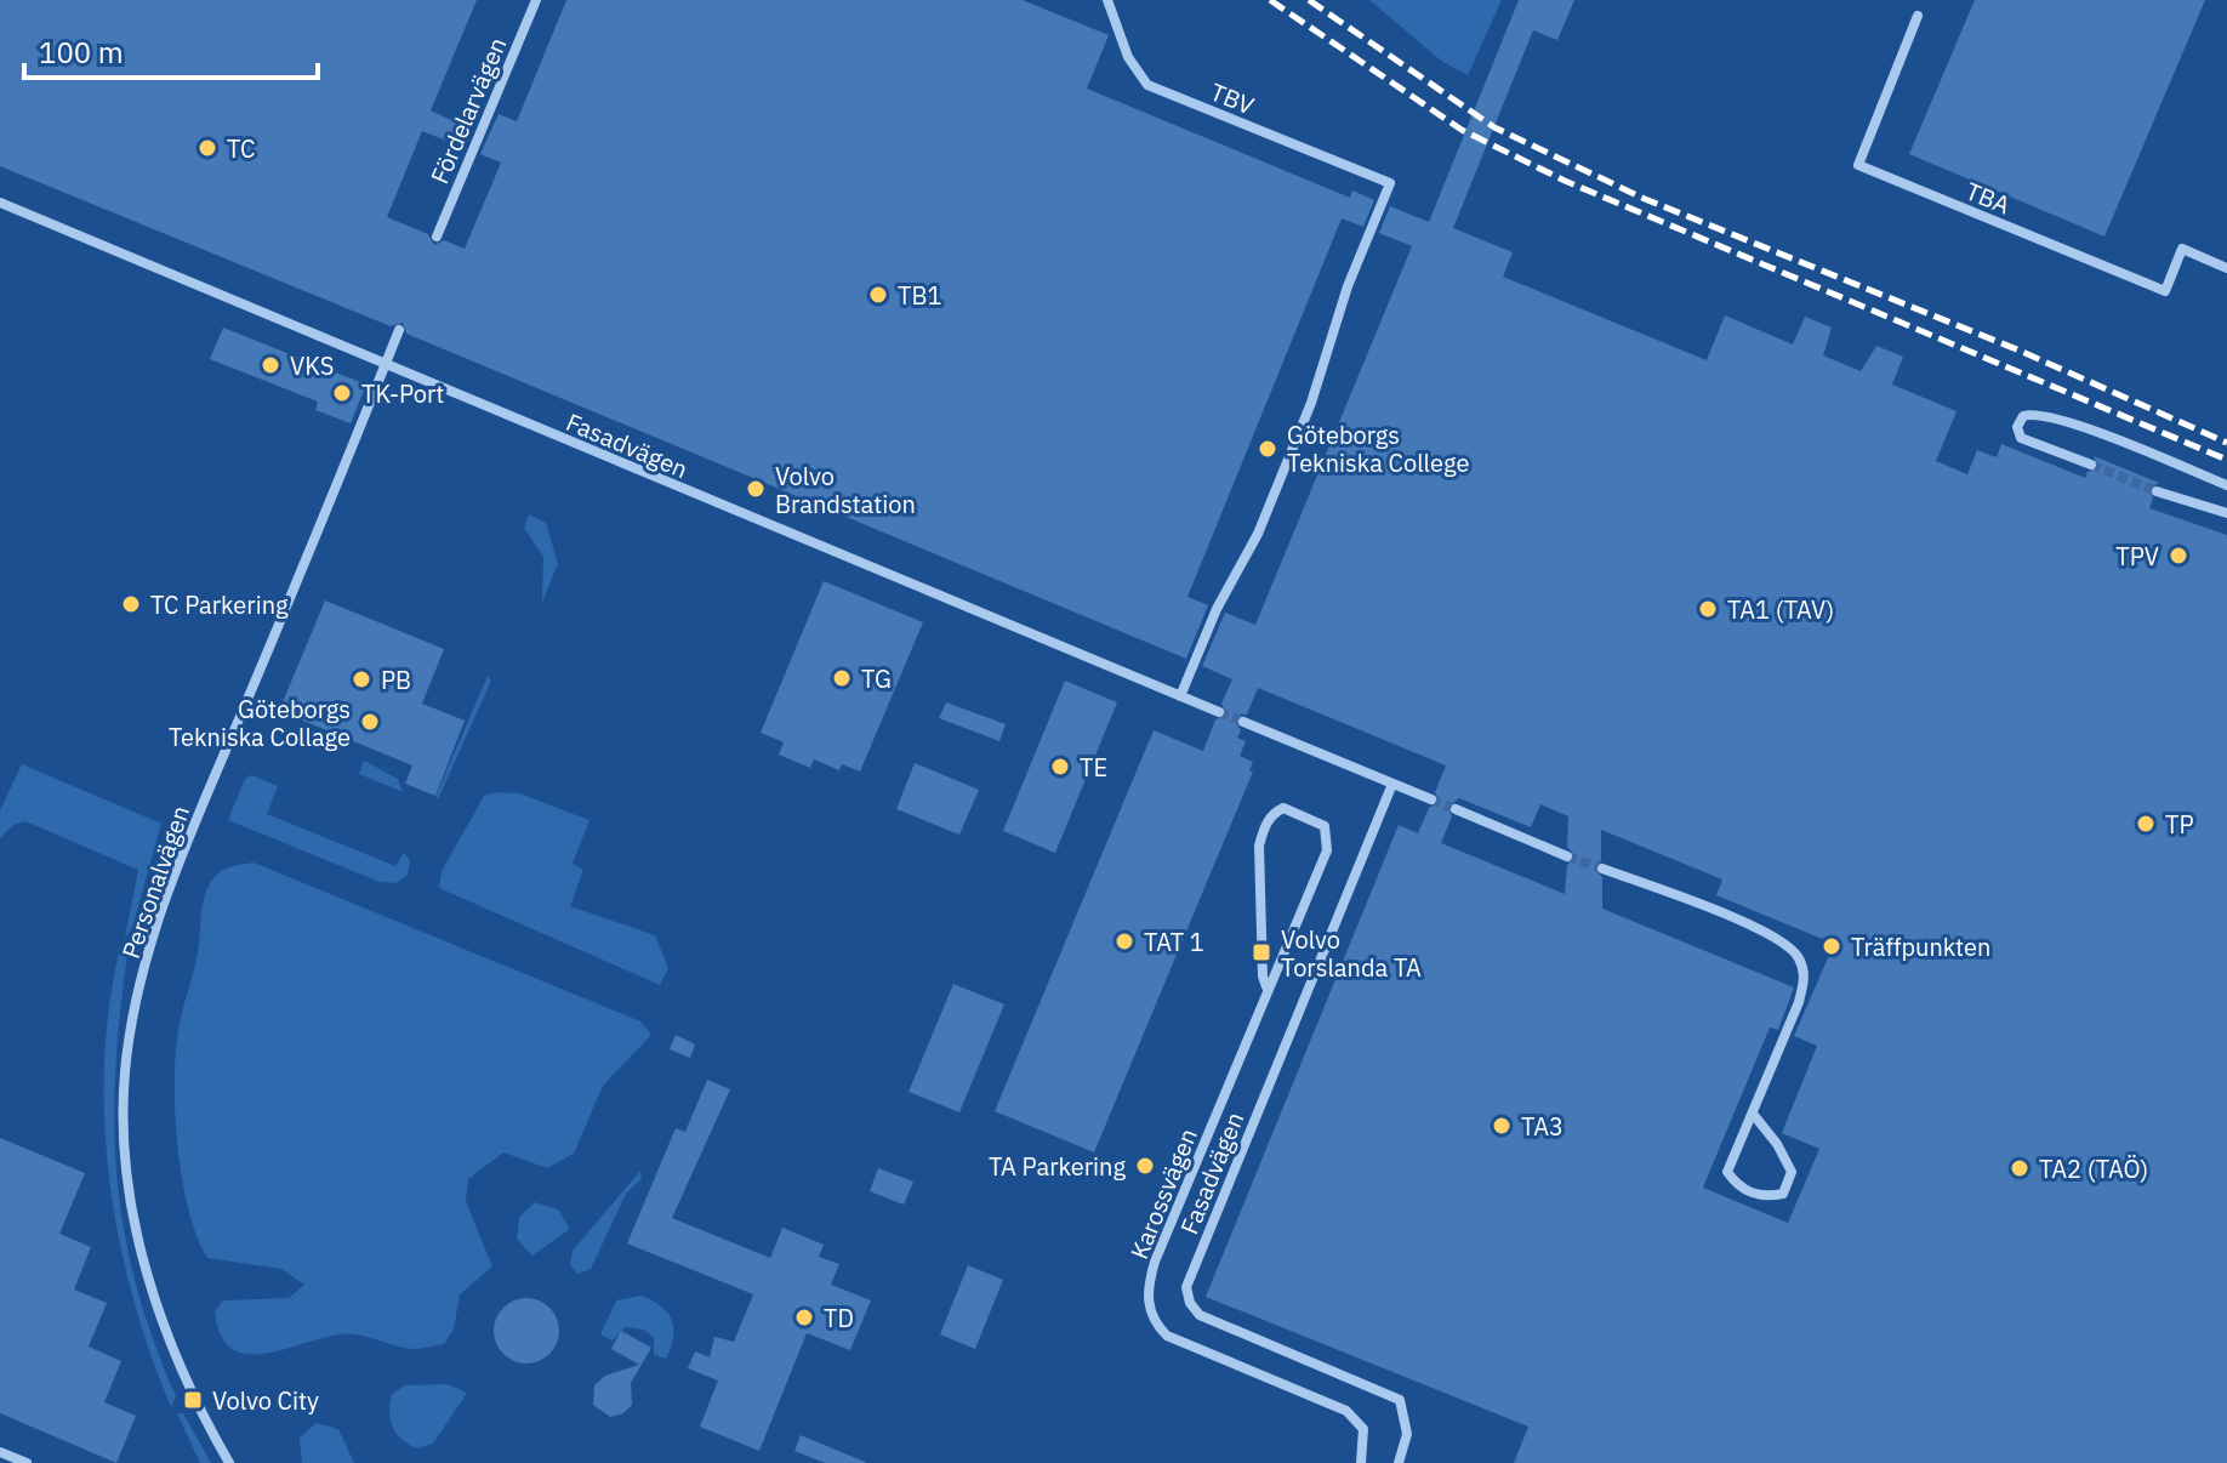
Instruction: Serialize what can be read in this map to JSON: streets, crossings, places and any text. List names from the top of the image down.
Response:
{
  "streets": {
    "street": [
      "TBV",
      "Fördelarvägen",
      "TBA",
      "Fasadvägen",
      "Personalvägen",
      "Karossvägen"
    ]
  },
  "crossings": [
    ["TBV", "Fasadvägen"],
    ["Fasadvägen", "Personalvägen"]
  ],
  "places": {
    "other": [
      "TC",
      "TB1",
      "VKS",
      "TK-Port",
      "Göteborgs Tekniska College",
      "Volvo Brandstation",
      "TPV",
      "TC Parkering",
      "TA1 (TAV)",
      "TG",
      "PB",
      "Göteborgs Tekniska Collage",
      "TE",
      "TP",
      "TAT 1",
      "Träffpunkten",
      "TA3",
      "TA Parkering",
      "TA2 (TAÖ)",
      "TD"
    ],
    "transit": ["Volvo Torslanda TA", "Volvo City"]
  },
  "scale_bar": "100 m"
}
